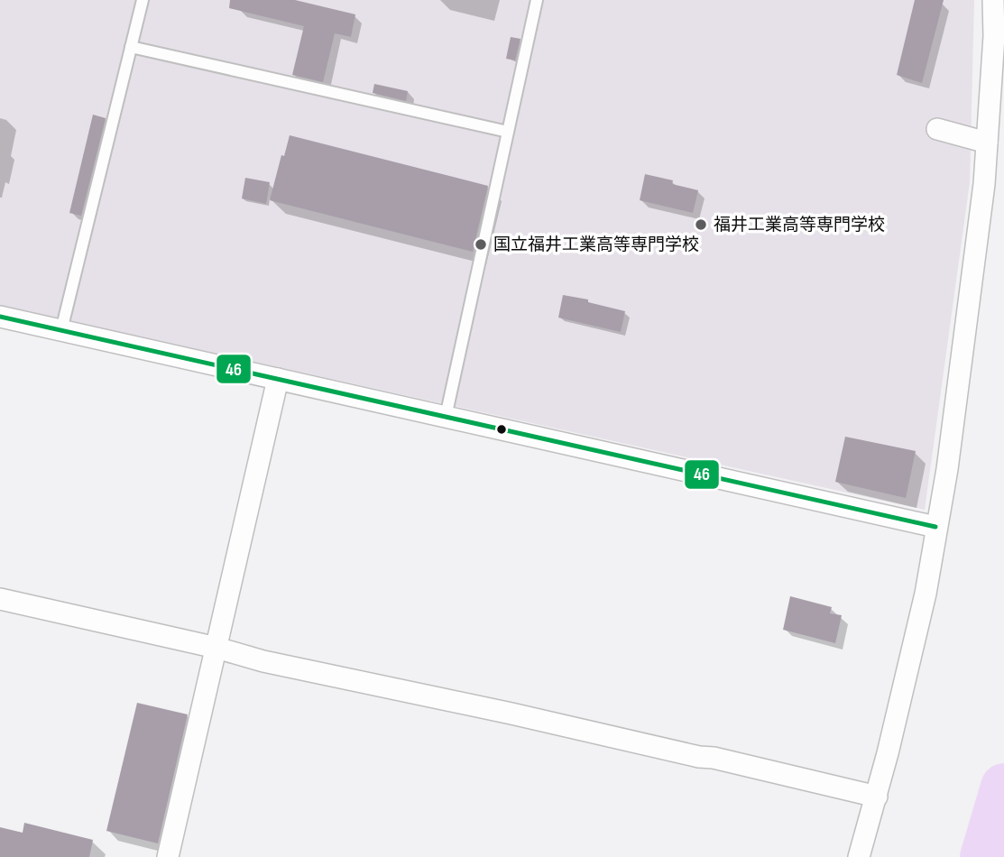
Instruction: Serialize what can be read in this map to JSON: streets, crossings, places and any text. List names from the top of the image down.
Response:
{
  "places": ["福井工業高等専門学校", "国立福井工業高等専門学校"],
  "lines": ["transit line 46"]
}
